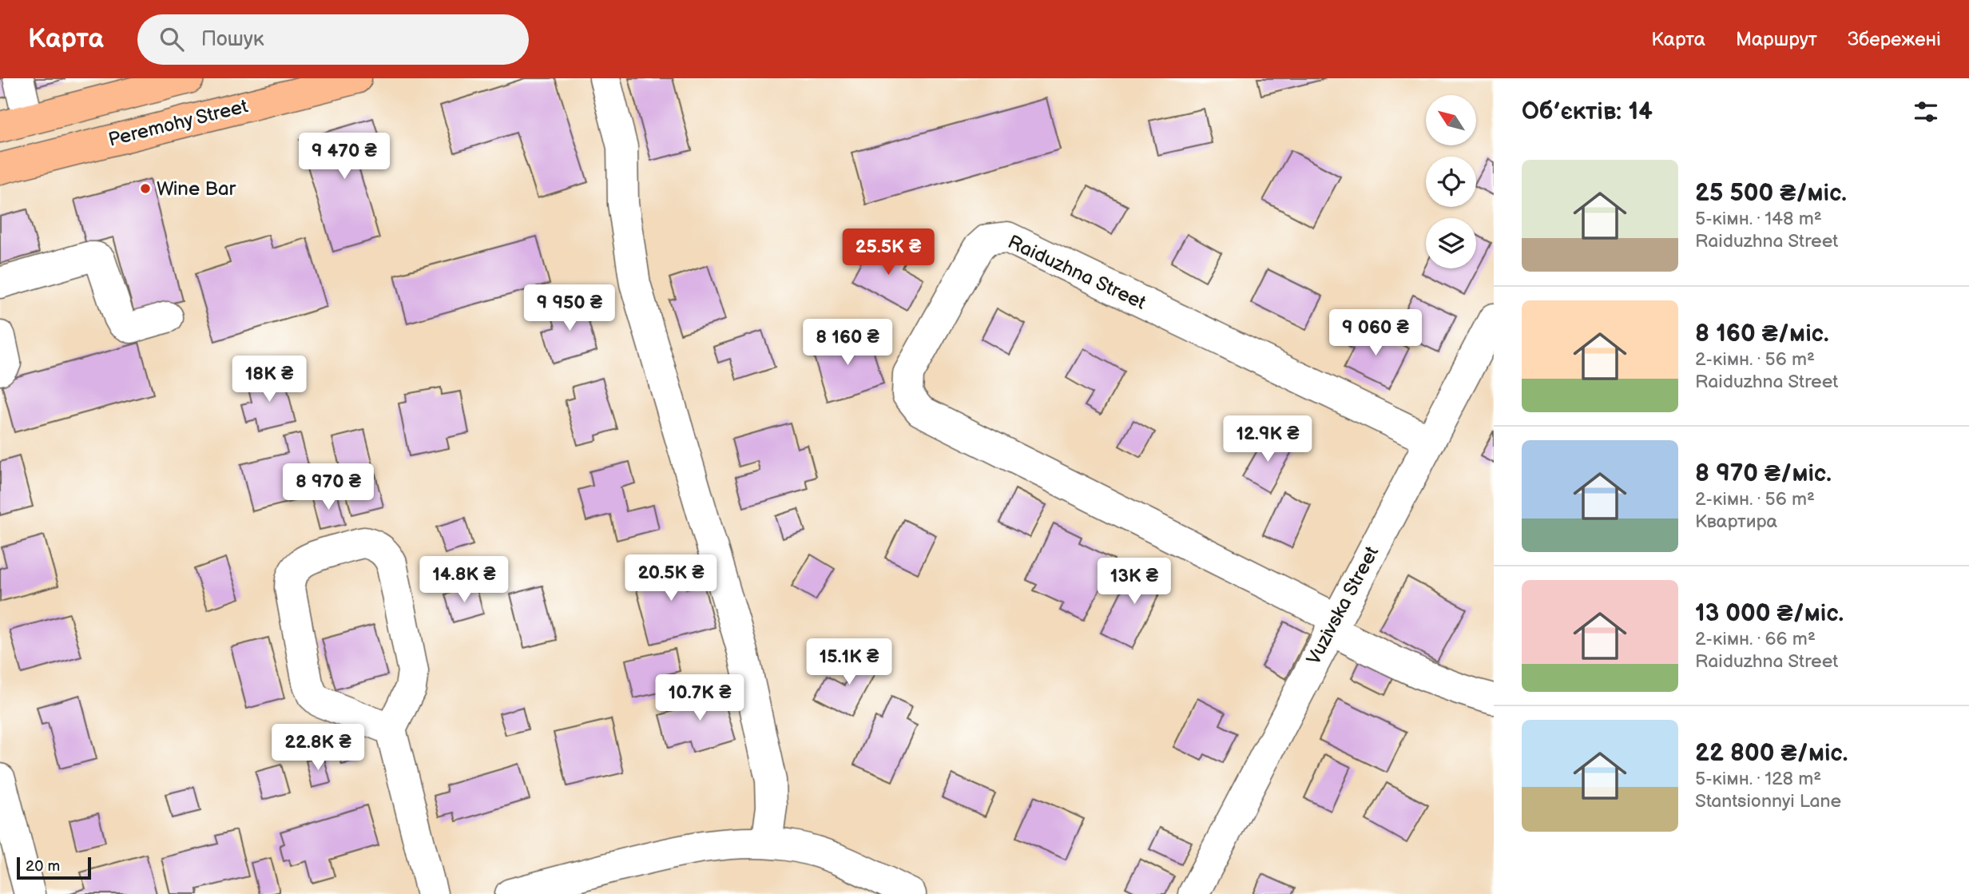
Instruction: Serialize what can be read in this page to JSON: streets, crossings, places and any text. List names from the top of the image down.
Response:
{
  "streets": {
    "main road": ["Peremohy Street"],
    "street": ["Raiduzhna Street", "Vuzivska Street"]
  },
  "crossings": [
    ["Raiduzhna Street", "Vuzivska Street"]
  ],
  "places": ["Wine Bar"],
  "scale_bar": "20 m",
  "north": "top left",
  "page": {
    "header": "Карта",
    "search": "Пошук",
    "nav": ["Карта", "Маршрут", "Збережені"],
    "heading": "Об’єктів: 14",
    "price": [
      "9 470 ₴",
      "25.5K ₴",
      "9 950 ₴",
      "9 060 ₴",
      "8 160 ₴",
      "18K ₴",
      "12.9K ₴",
      "8 970 ₴",
      "20.5K ₴",
      "14.8K ₴",
      "13K ₴",
      "15.1K ₴",
      "10.7K ₴",
      "22.8K ₴"
    ],
    "list": [
      {
        "name": "25 500 ₴/міс.",
        "note": "5-кімн. · 148 m² · Raiduzhna Street"
      },
      {
        "name": "8 160 ₴/міс.",
        "note": "2-кімн. · 56 m² · Raiduzhna Street"
      },
      {
        "name": "8 970 ₴/міс.",
        "note": "2-кімн. · 56 m² · Квартира"
      },
      {
        "name": "13 000 ₴/міс.",
        "note": "2-кімн. · 66 m² · Raiduzhna Street"
      },
      {
        "name": "22 800 ₴/міс.",
        "note": "5-кімн. · 128 m² · Stantsionnyi Lane"
      }
    ],
    "scale": "20 m"
  }
}
